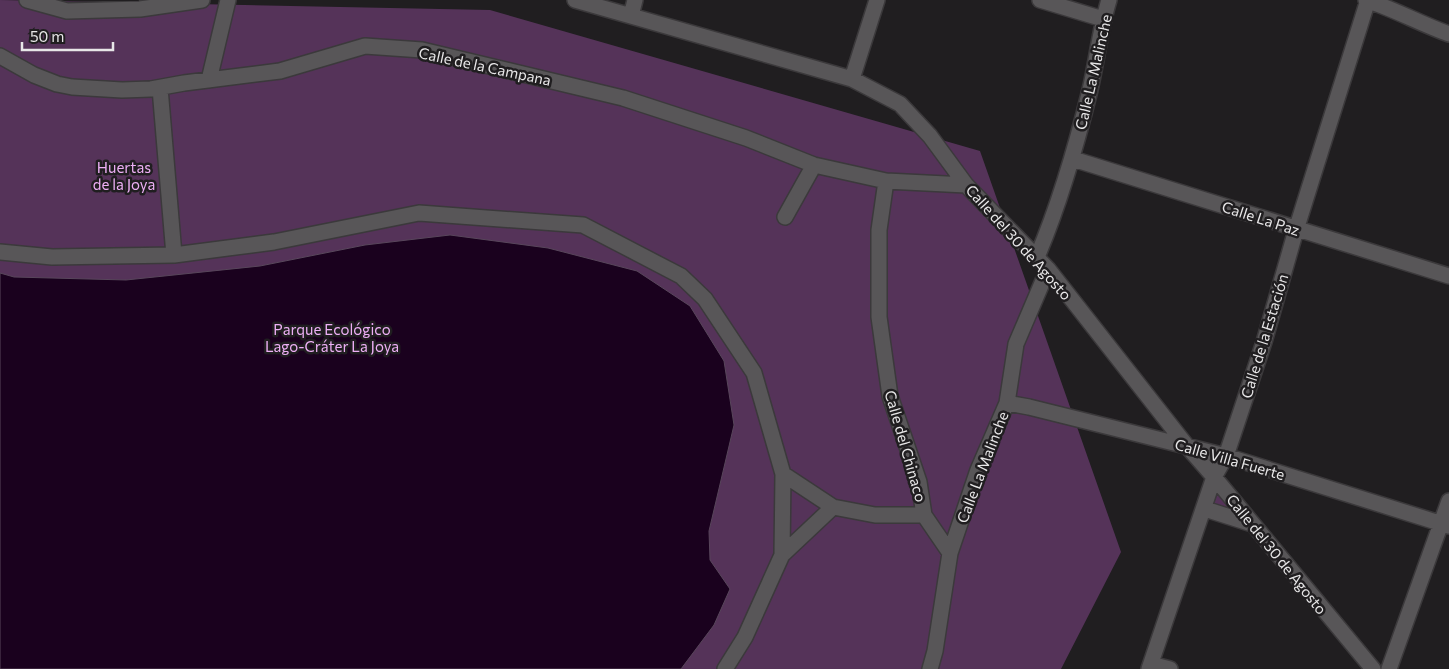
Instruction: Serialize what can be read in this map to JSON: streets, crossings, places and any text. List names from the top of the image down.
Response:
{
  "streets": {
    "street": [
      "Calle de la Campana",
      "Calle La Malinche",
      "Calle La Paz",
      "Calle del 30 de Agosto",
      "Calle de la Estación",
      "Calle del Chinaco",
      "Calle Villa Fuerte"
    ]
  },
  "crossings": [
    ["Calle de la Campana", "Calle del 30 de Agosto"],
    ["Calle de la Campana", "Calle del Chinaco"],
    ["Calle La Malinche", "Calle La Paz"],
    ["Calle La Malinche", "Calle del 30 de Agosto"],
    ["Calle La Malinche", "Calle del Chinaco"],
    ["Calle La Malinche", "Calle Villa Fuerte"],
    ["Calle La Paz", "Calle de la Estación"],
    ["Calle del 30 de Agosto", "Calle de la Estación"],
    ["Calle del 30 de Agosto", "Calle Villa Fuerte"],
    ["Calle de la Estación", "Calle Villa Fuerte"]
  ],
  "parks": ["Huertas de la Joya", "Parque Ecológico Lago-Cráter La Joya"],
  "scale_bar": "50 m"
}
